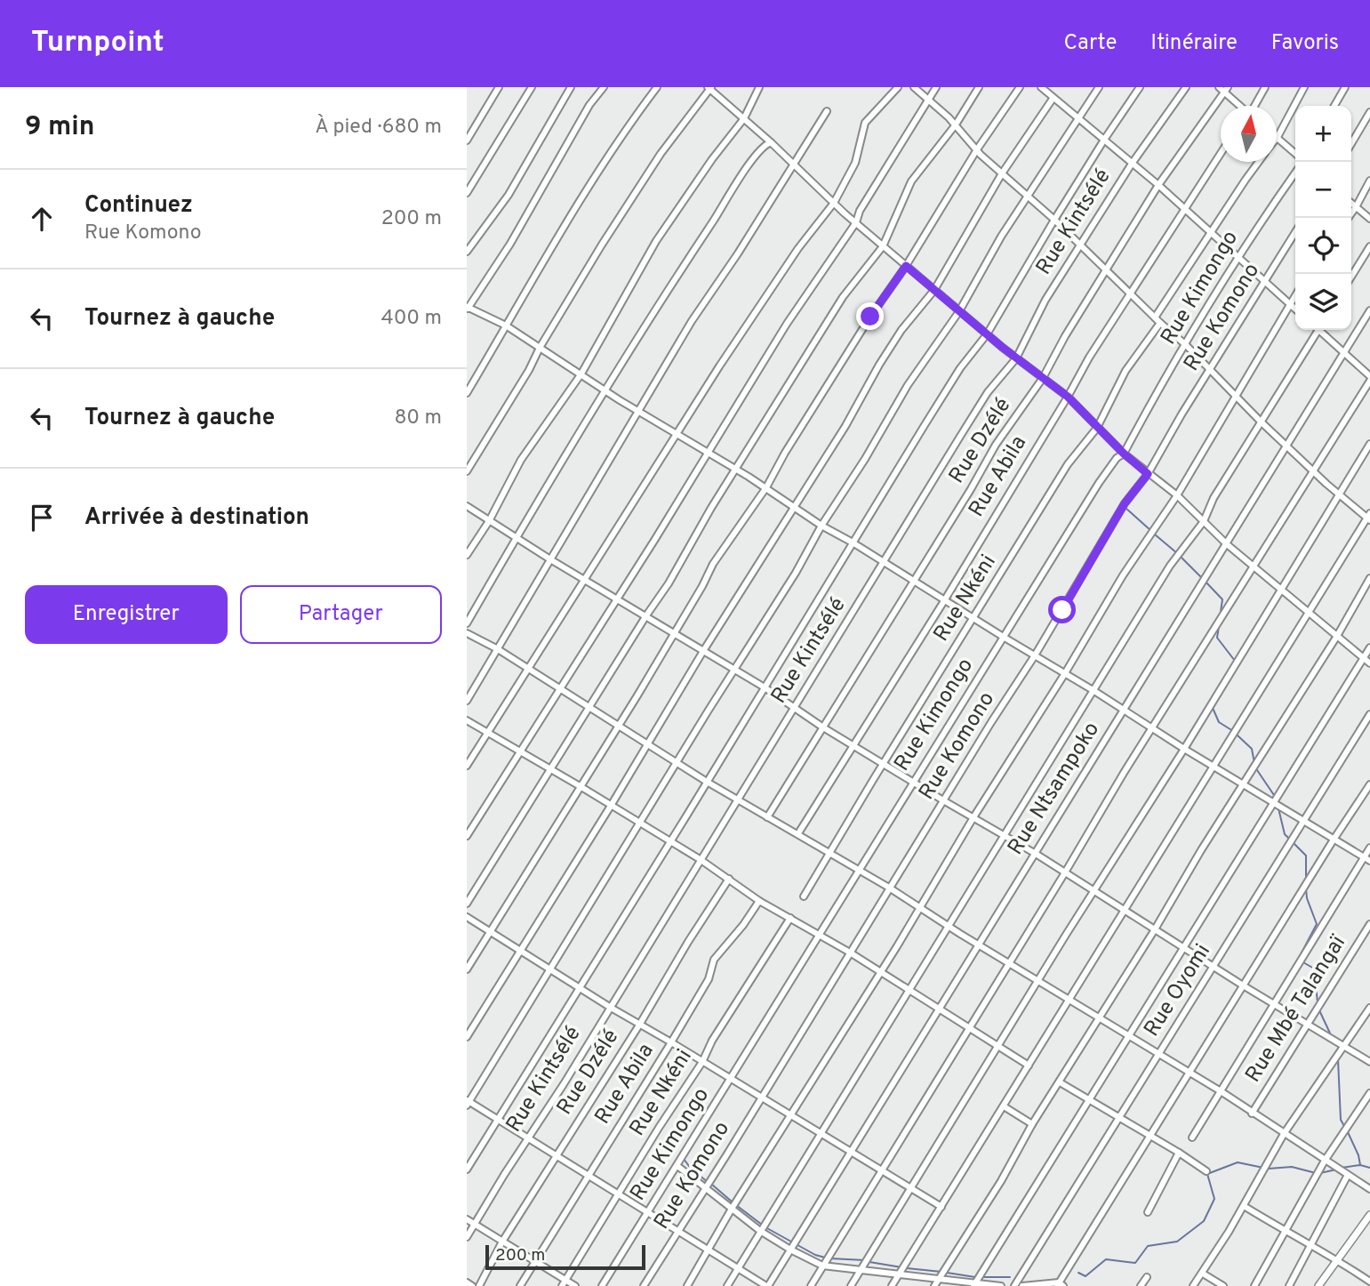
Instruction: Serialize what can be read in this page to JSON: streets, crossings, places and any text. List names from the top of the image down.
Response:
{
  "streets": {
    "street": [
      "Rue Kintsélé",
      "Rue Kimongo",
      "Rue Komono",
      "Rue Dzélé",
      "Rue Abila",
      "Rue Nkéni",
      "Rue Ntsampoko",
      "Rue Oyomi",
      "Rue Mbé Talangaï"
    ]
  },
  "scale_bar": "200 m",
  "north": "top",
  "page": {
    "header": "Turnpoint",
    "nav": ["Carte", "Itinéraire", "Favoris"],
    "heading": ["9 min", "À pied · 680 m"],
    "map_buttons": ["+", "−"],
    "list": [
      ["Continuez", "Rue Komono", "200 m"],
      ["Tournez à gauche", "400 m"],
      ["Tournez à gauche", "80 m"],
      "Arrivée à destination"
    ],
    "buttons": ["Enregistrer", "Partager"],
    "scale": "200 m"
  }
}
